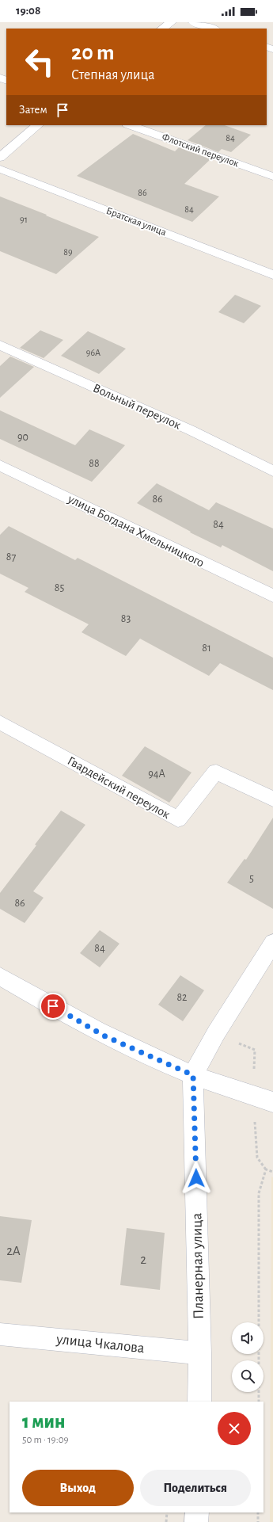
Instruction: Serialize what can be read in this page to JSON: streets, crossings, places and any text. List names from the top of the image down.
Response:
{
  "streets": {
    "street": [
      "Флотский переулок",
      "Братская улица",
      "Вольный переулок",
      "улица Богдана Хмельницкого",
      "Гвардейский переулок",
      "Планерная улица",
      "улица Чкалова"
    ]
  },
  "crossings": [
    ["Планерная улица", "улица Чкалова"]
  ],
  "house_numbers": [
    "84",
    "86",
    "84",
    "91",
    "89",
    "96А",
    "90",
    "88",
    "86",
    "84",
    "87",
    "85",
    "83",
    "81",
    "94А",
    "5",
    "86",
    "84",
    "82",
    "2А",
    "2"
  ],
  "page": {
    "status": "19:08",
    "turn": ["20 m", "Степная улица"],
    "then": "Затем",
    "heading": ["1 мин", "50 m · 19:09"],
    "buttons": ["Выход", "Поделиться"]
  }
}
